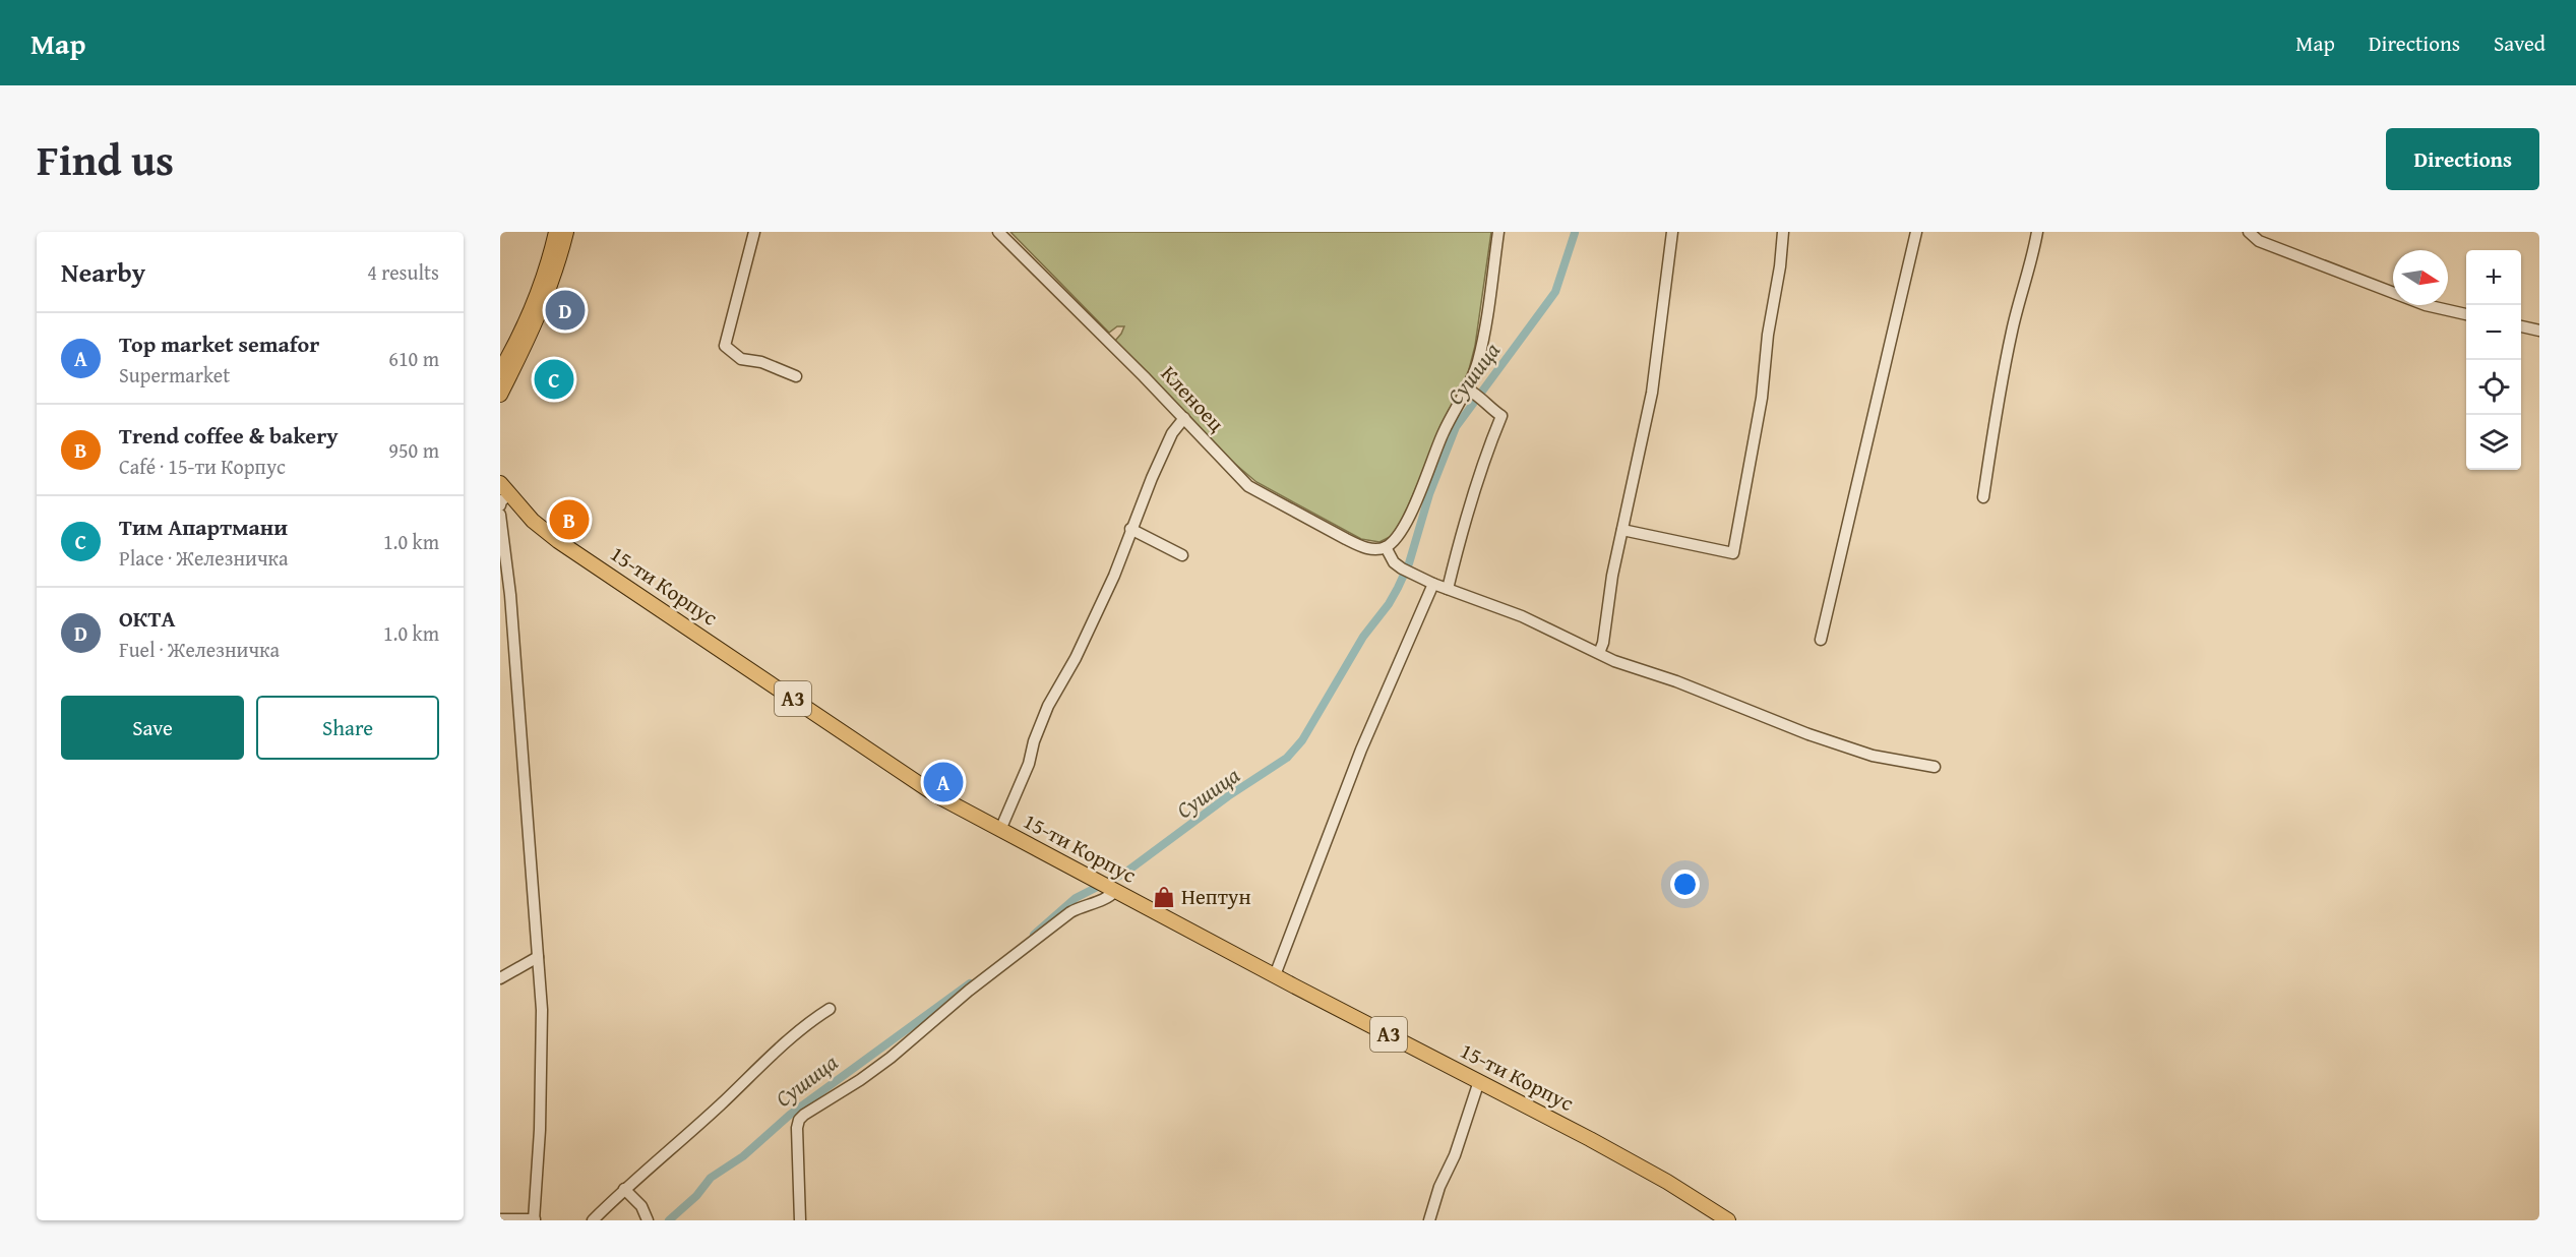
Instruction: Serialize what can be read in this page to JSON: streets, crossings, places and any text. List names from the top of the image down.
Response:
{
  "streets": {
    "main road": ["15-ти Корпус", "A3"],
    "street": ["Кленоец"]
  },
  "water": ["Сушица"],
  "places": {
    "shop": ["Нептун"]
  },
  "north": "right",
  "page": {
    "header": "Map",
    "nav": ["Map", "Directions", "Saved"],
    "title": "Find us",
    "buttons": [
      "Directions",
      ["Save", "Share"]
    ],
    "heading": ["Nearby", "4 results"],
    "map_buttons": ["+", "−"],
    "pins": [
      "D",
      "C",
      "B",
      "A"
    ],
    "list": [
      {
        "mark": "A",
        "name": "Top market semafor",
        "note": "Supermarket",
        "value": "610 m"
      },
      {
        "mark": "B",
        "name": "Trend coffee & bakery",
        "note": "Café · 15-ти Корпус",
        "value": "950 m"
      },
      {
        "mark": "C",
        "name": "Тим Апартмани",
        "note": "Place · Железничка",
        "value": "1.0 km"
      },
      {
        "mark": "D",
        "name": "ОКТА",
        "note": "Fuel · Железничка",
        "value": "1.0 km"
      }
    ]
  }
}
